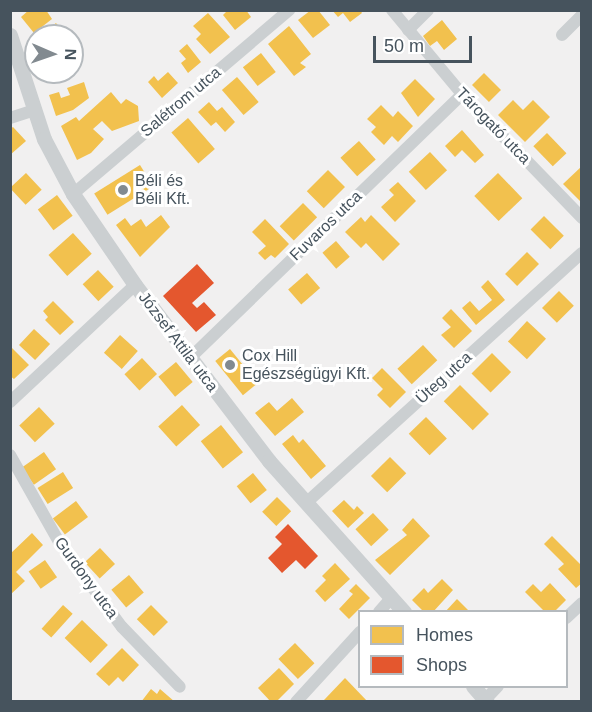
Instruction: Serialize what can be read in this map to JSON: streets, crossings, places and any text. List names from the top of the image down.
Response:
{
  "streets": {
    "street": [
      "Salétrom utca",
      "Tárogató utca",
      "Fuvaros utca",
      "József Attila utca",
      "Üteg utca",
      "Gurdony utca"
    ]
  },
  "crossings": [
    ["Salétrom utca", "József Attila utca"],
    ["Tárogató utca", "Fuvaros utca"],
    ["Fuvaros utca", "József Attila utca"],
    ["József Attila utca", "Üteg utca"]
  ],
  "places": ["Béli és Béli Kft.", "Cox Hill Egészségügyi Kft."],
  "legend": ["Homes", "Shops"],
  "scale_bar": "50 m",
  "north": "right"
}
